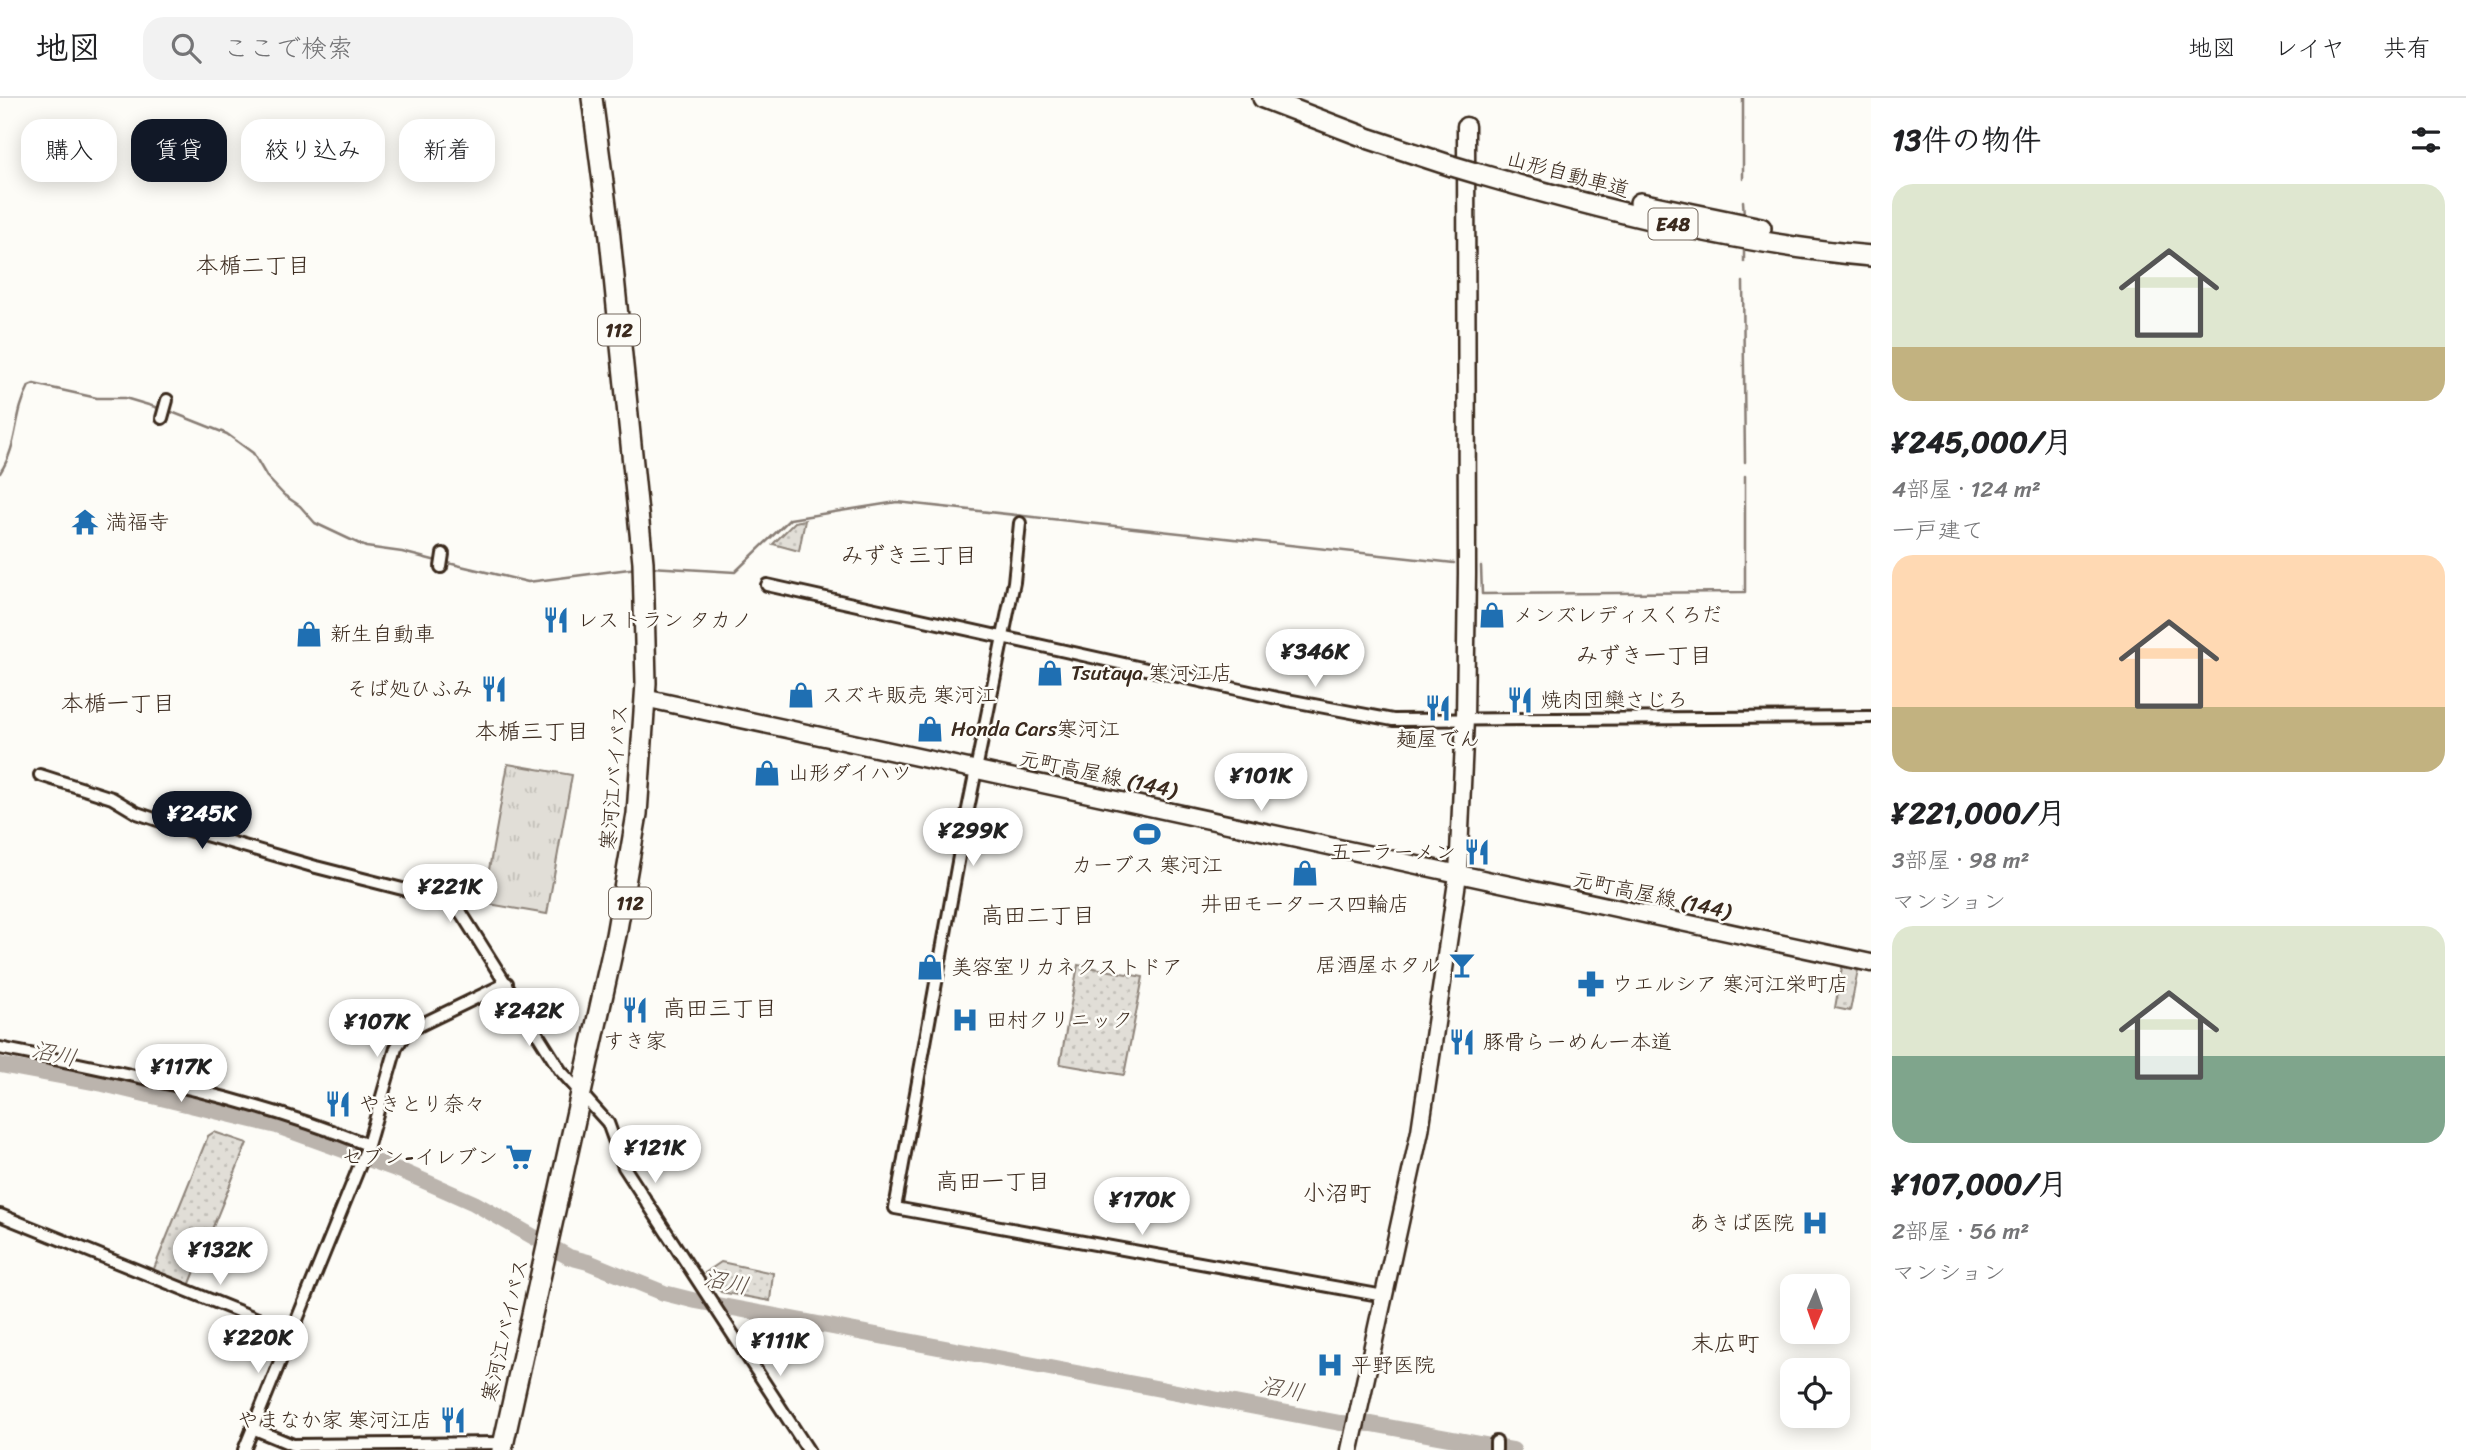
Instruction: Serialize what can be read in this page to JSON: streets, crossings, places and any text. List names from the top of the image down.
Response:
{
  "streets": {
    "highway": [
      "山形自動車道",
      "E48",
      "112",
      "寒河江バイパス"
    ],
    "street": ["元町高屋線 (144)"]
  },
  "crossings": [
    ["元町高屋線 (144)", "寒河江バイパス"]
  ],
  "districts": [
    "本楯二丁目",
    "みずき三丁目",
    "みずき一丁目",
    "本楯一丁目",
    "本楯三丁目",
    "高田二丁目",
    "高田三丁目",
    "高田一丁目",
    "小沼町",
    "末広町"
  ],
  "water": ["沼川"],
  "places": {
    "temple": ["満福寺"],
    "shop": [
      "メンズレディスくろだ",
      "新生自動車",
      "Tsutaya 寒河江店",
      "スズキ販売 寒河江",
      "Honda Cars寒河江",
      "山形ダイハツ",
      "井田モータース四輪店",
      "美容室リカネクストドア"
    ],
    "restaurant": [
      "レストラン タカノ",
      "そば処ひふみ",
      "焼肉団欒さじろ",
      "麺屋でん",
      "五一ラーメン",
      "すき家",
      "豚骨らーめん一本道",
      "やきとり奈々",
      "やまなか家 寒河江店"
    ],
    "sports": ["カーブス 寒河江"],
    "bar": ["居酒屋ホタル"],
    "pharmacy": ["ウエルシア 寒河江栄町店"],
    "hospital": ["田村クリニック", "あきば医院", "平野医院"],
    "supermarket": ["セブン-イレブン"]
  },
  "north": "bottom",
  "page": {
    "header": "地図",
    "search": "ここで検索",
    "nav": ["地図", "レイヤ", "共有"],
    "heading": "13件の物件",
    "chip": [
      "購入",
      "賃貸",
      "絞り込み",
      "新着"
    ],
    "list": [
      {
        "name": "¥245,000/月",
        "note": "4部屋 · 124 m² · 一戸建て"
      },
      {
        "name": "¥221,000/月",
        "note": "3部屋 · 98 m² · マンション"
      },
      {
        "name": "¥107,000/月",
        "note": "2部屋 · 56 m² · マンション"
      }
    ],
    "price": [
      "¥346K",
      "¥101K",
      "¥245K",
      "¥299K",
      "¥221K",
      "¥242K",
      "¥107K",
      "¥117K",
      "¥121K",
      "¥170K",
      "¥132K",
      "¥220K",
      "¥111K"
    ]
  }
}
